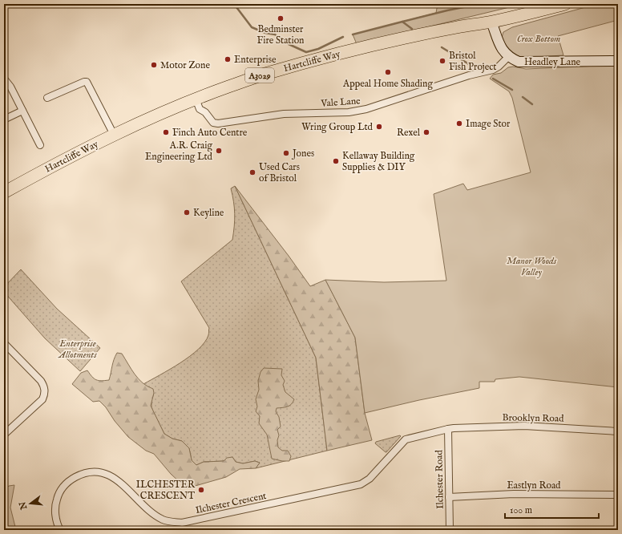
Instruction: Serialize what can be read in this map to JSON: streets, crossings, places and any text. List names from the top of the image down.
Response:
{
  "streets": {
    "highway": ["Hartcliffe Way", "A3029"],
    "street": [
      "Headley Lane",
      "Vale Lane",
      "Brooklyn Road",
      "Ilchester Road",
      "Eastlyn Road",
      "Ilchester Crescent"
    ]
  },
  "crossings": [
    ["Hartcliffe Way", "Vale Lane"],
    ["Headley Lane", "Vale Lane"],
    ["Brooklyn Road", "Ilchester Road"],
    ["Brooklyn Road", "Ilchester Crescent"],
    ["Ilchester Road", "Eastlyn Road"],
    ["Ilchester Road", "Ilchester Crescent"]
  ],
  "parks": ["Crox Bottom", "Manor Woods Valley", "Enterprise Allotments"],
  "places": [
    "Bedminster Fire Station",
    "Enterprise",
    "Bristol Fish Project",
    "Motor Zone",
    "Appeal Home Shading",
    "Image Stor",
    "Wring Group Ltd",
    "Finch Auto Centre",
    "Rexel",
    "A.R. Craig Engineering Ltd",
    "Jones",
    "Kellaway Building Supplies & DIY",
    "Used Cars of Bristol",
    "Keyline",
    "ILCHESTER CRESCENT"
  ],
  "scale_bar": "100 m",
  "north": "left"
}
